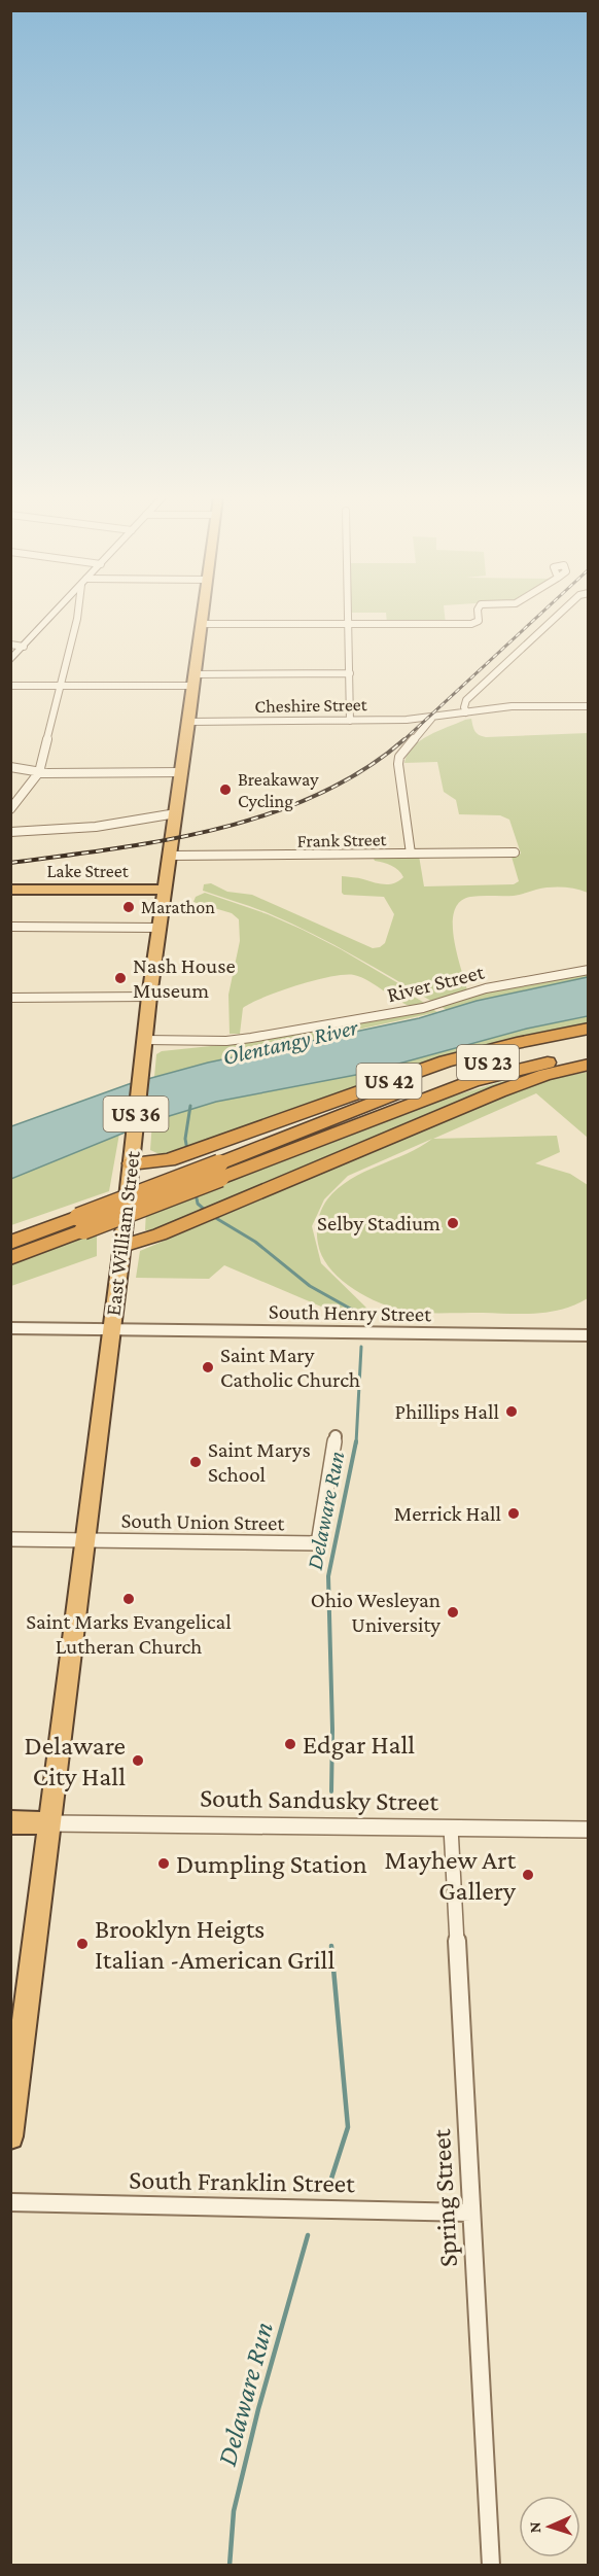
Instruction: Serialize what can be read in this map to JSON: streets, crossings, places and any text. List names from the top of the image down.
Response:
{
  "streets": {
    "highway": [
      "Lake Street",
      "US 23",
      "US 42",
      "US 36",
      "East William Street"
    ],
    "street": [
      "Cheshire Street",
      "Frank Street",
      "River Street",
      "South Henry Street",
      "South Union Street",
      "South Sandusky Street",
      "South Franklin Street",
      "Spring Street"
    ]
  },
  "crossings": [
    ["Cheshire Street", "East William Street"],
    ["Frank Street", "East William Street"],
    ["Lake Street", "East William Street"],
    ["River Street", "East William Street"],
    ["US 42", "East William Street"],
    ["US 36", "East William Street"],
    ["US 36", "South Sandusky Street"],
    ["East William Street", "South Henry Street"],
    ["East William Street", "South Union Street"],
    ["East William Street", "South Sandusky Street"],
    ["South Sandusky Street", "Spring Street"],
    ["South Franklin Street", "Spring Street"]
  ],
  "water": ["Olentangy River", "Delaware Run"],
  "places": [
    "Breakaway Cycling",
    "Marathon",
    "Nash House Museum",
    "Selby Stadium",
    "Saint Mary Catholic Church",
    "Phillips Hall",
    "Saint Marys School",
    "Merrick Hall",
    "Saint Marks Evangelical Lutheran Church",
    "Ohio Wesleyan University",
    "Edgar Hall",
    "Delaware City Hall",
    "Dumpling Station",
    "Mayhew Art Gallery",
    "Brooklyn Heigts Italian -American Grill"
  ],
  "north": "left"
}
